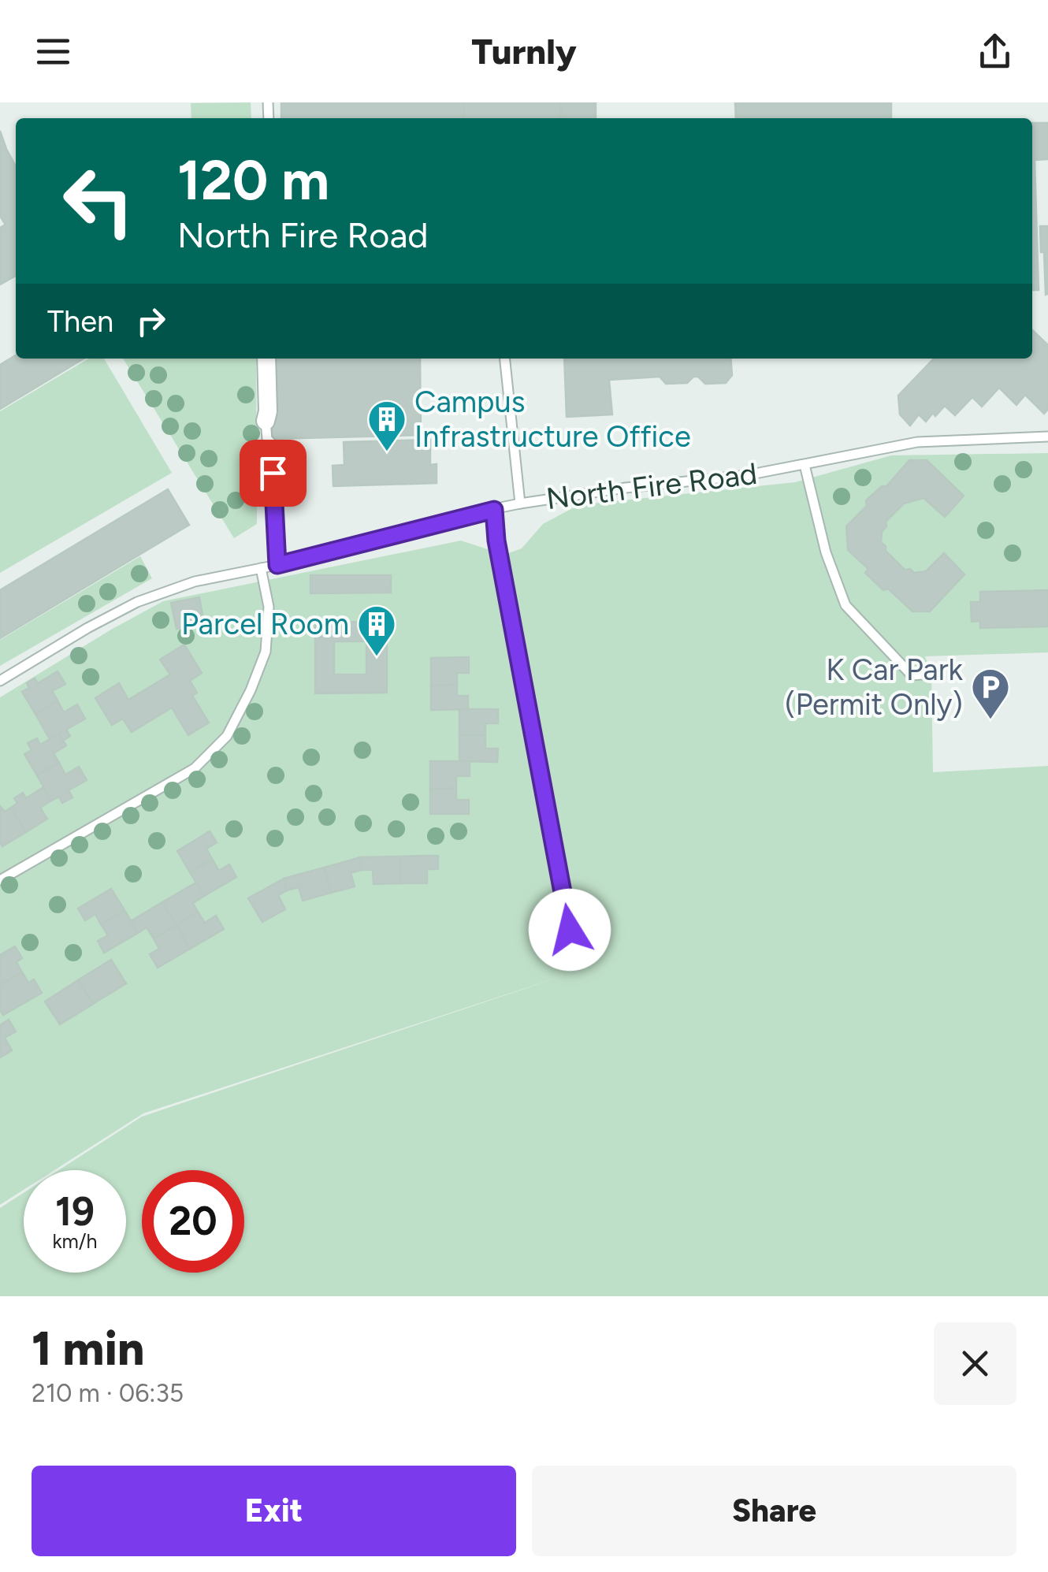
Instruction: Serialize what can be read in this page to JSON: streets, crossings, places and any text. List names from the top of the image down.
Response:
{
  "streets": {
    "lane": ["North Fire Road"]
  },
  "places": {
    "building": ["Campus Infrastructure Office", "Parcel Room"],
    "parking": ["K Car Park (Permit Only)"]
  },
  "page": {
    "header": "Turnly",
    "turn": ["120 m", "North Fire Road"],
    "then": "Then",
    "speed": "19 km/h",
    "limit": "20",
    "heading": ["1 min", "210 m · 06:35"],
    "buttons": ["Exit", "Share"]
  }
}
